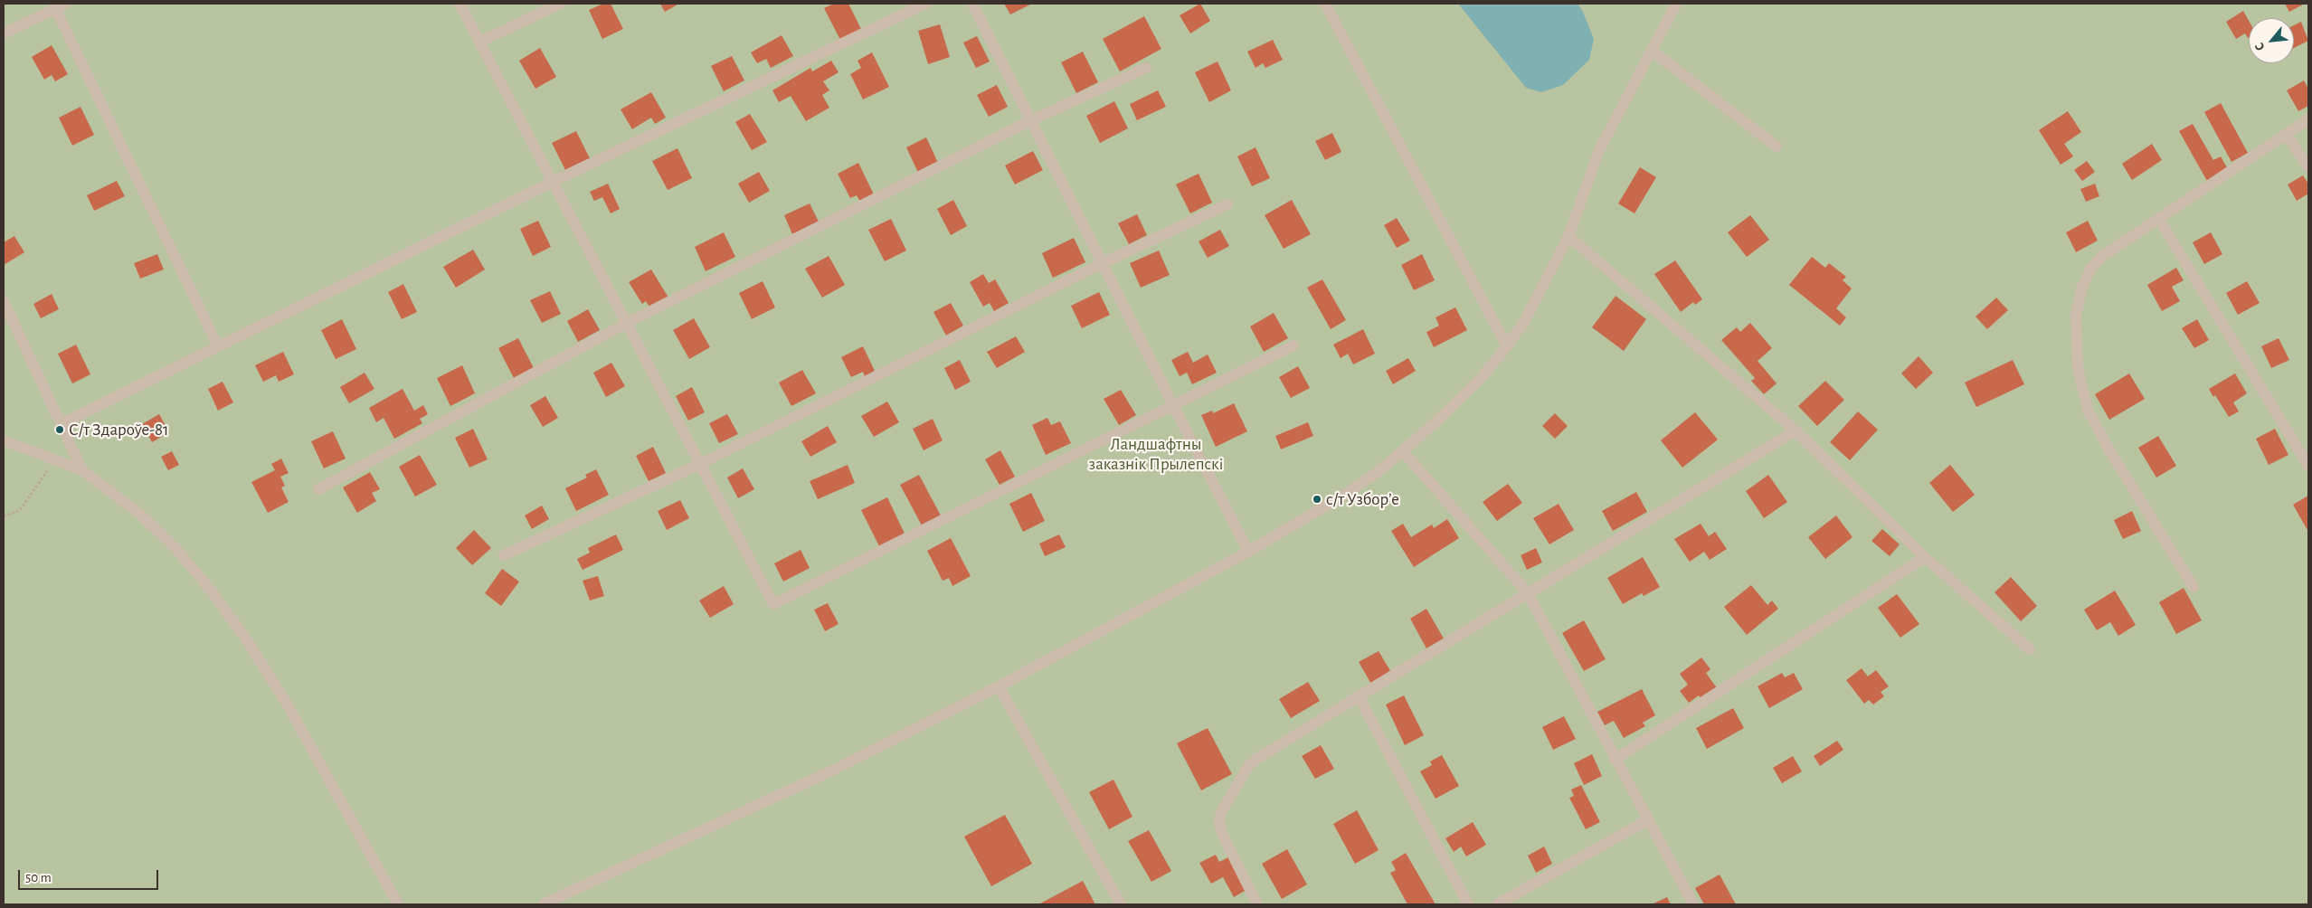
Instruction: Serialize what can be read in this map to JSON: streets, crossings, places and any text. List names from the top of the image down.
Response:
{
  "parks": ["Ландшафтны заказнік Прылепскі"],
  "places": ["С/т Здароўе-81", "с/т Узборʼе"],
  "scale_bar": "50 m",
  "north": "bottom left"
}
